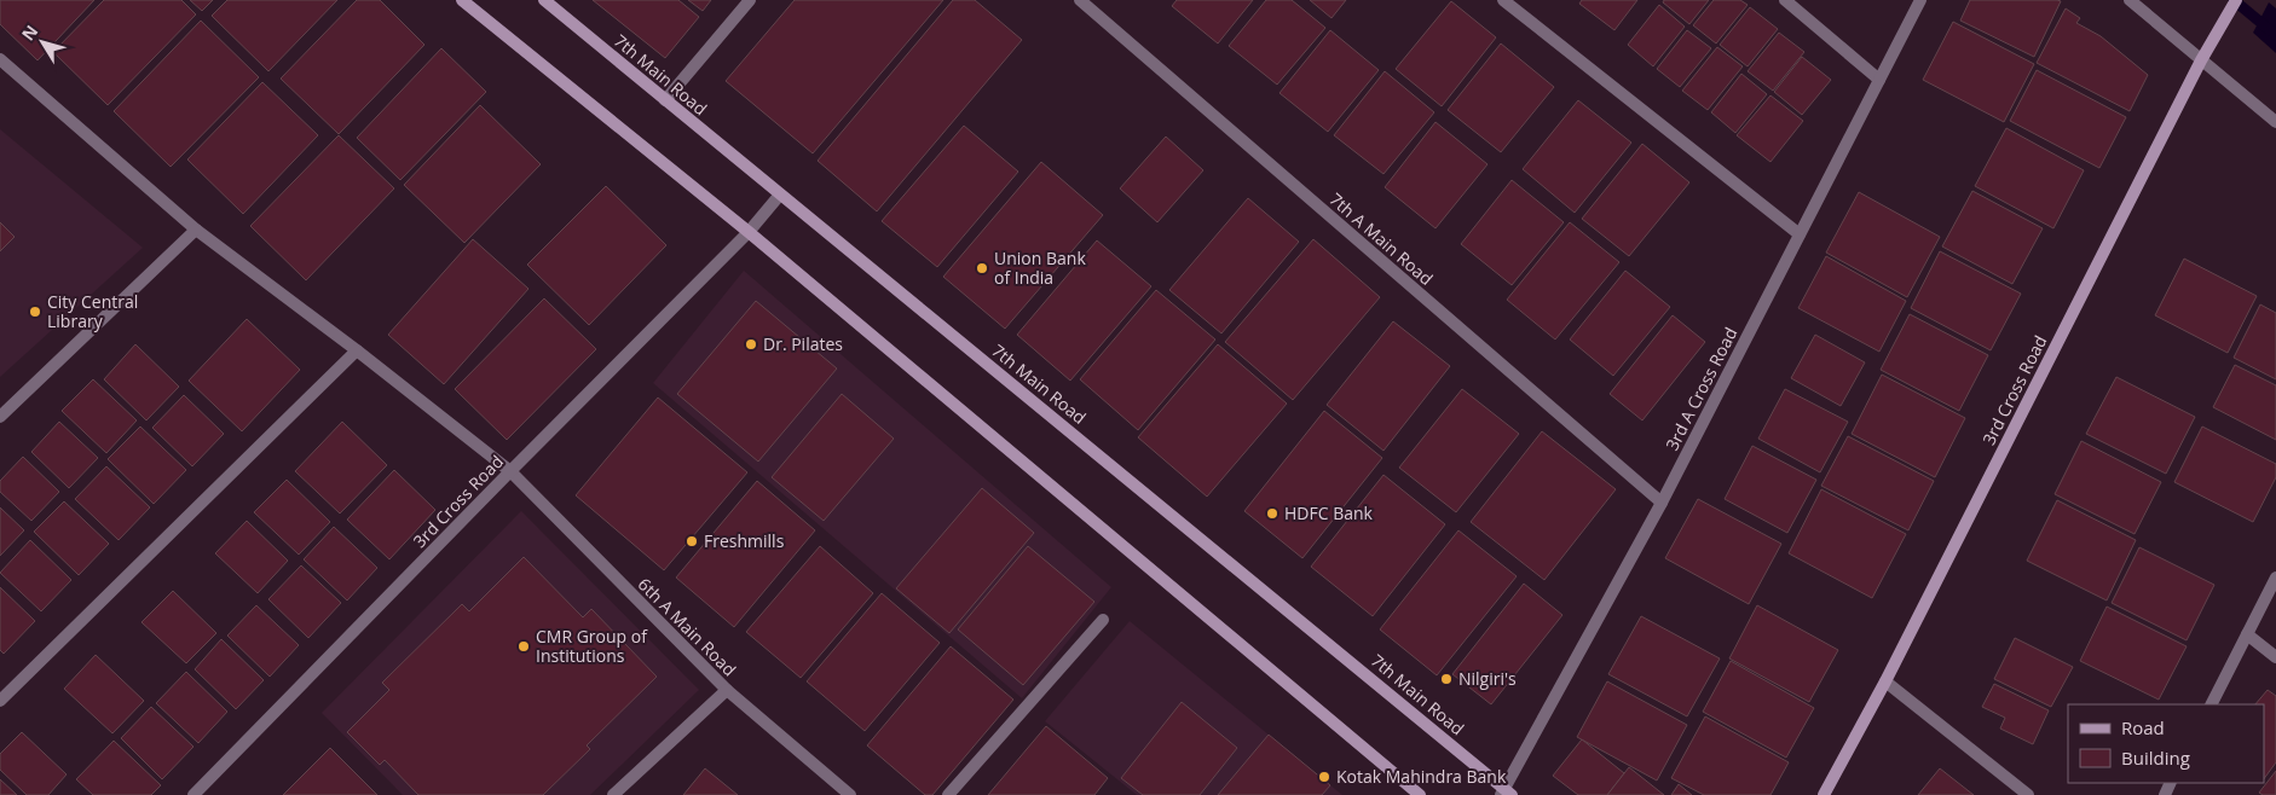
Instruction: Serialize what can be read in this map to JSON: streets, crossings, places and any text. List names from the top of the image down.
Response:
{
  "streets": {
    "main road": ["7th Main Road", "3rd Cross Road"],
    "street": ["7th A Main Road", "3rd A Cross Road", "6th A Main Road"]
  },
  "crossings": [
    ["7th Main Road", "3rd A Cross Road"],
    ["7th Main Road", "3rd Cross Road"],
    ["7th A Main Road", "3rd A Cross Road"],
    ["3rd Cross Road", "6th A Main Road"]
  ],
  "places": [
    "Union Bank of India",
    "City Central Library",
    "Dr. Pilates",
    "HDFC Bank",
    "Freshmills",
    "CMR Group of Institutions",
    "Nilgiri's",
    "Kotak Mahindra Bank"
  ],
  "legend": ["Road", "Building"],
  "north": "top left"
}
